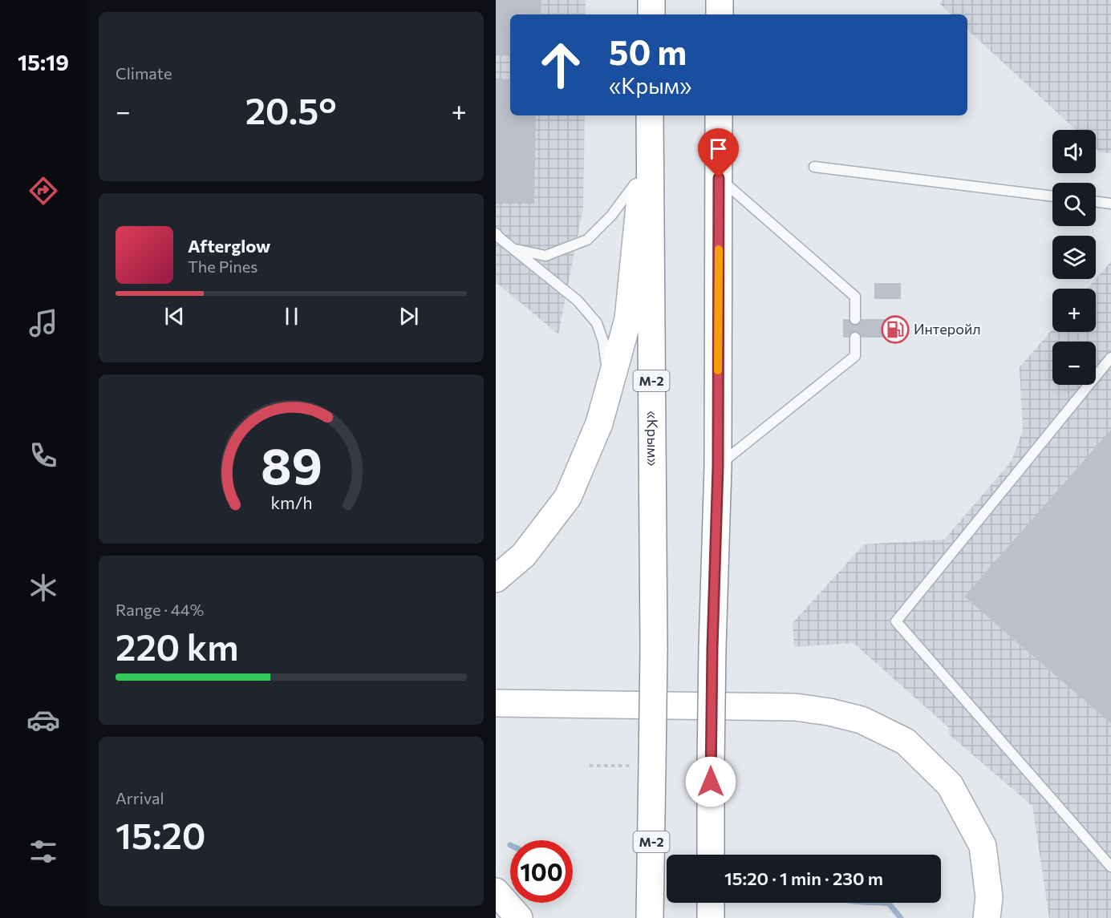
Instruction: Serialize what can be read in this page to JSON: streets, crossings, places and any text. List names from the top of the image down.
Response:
{
  "streets": {
    "main road": ["М-2", "«Крым»"]
  },
  "crossings": [
    ["М-2", "«Крым»"]
  ],
  "places": {
    "fuel station": ["Интеройл"]
  },
  "page": {
    "tabs": "15:19",
    "tile": [
      "Climate",
      ["Range · 44%", "220 km"],
      ["Arrival", "15:20"]
    ],
    "turn": ["50 m", "«Крым»"],
    "heat": ["−", "20.5°", "+"],
    "map_buttons": ["+", "−"],
    "song": ["Afterglow", "The Pines"],
    "limit": "100",
    "trip": "15:20 · 1 min · 230 m",
    "gauge": ["89", "km/h"]
  }
}
